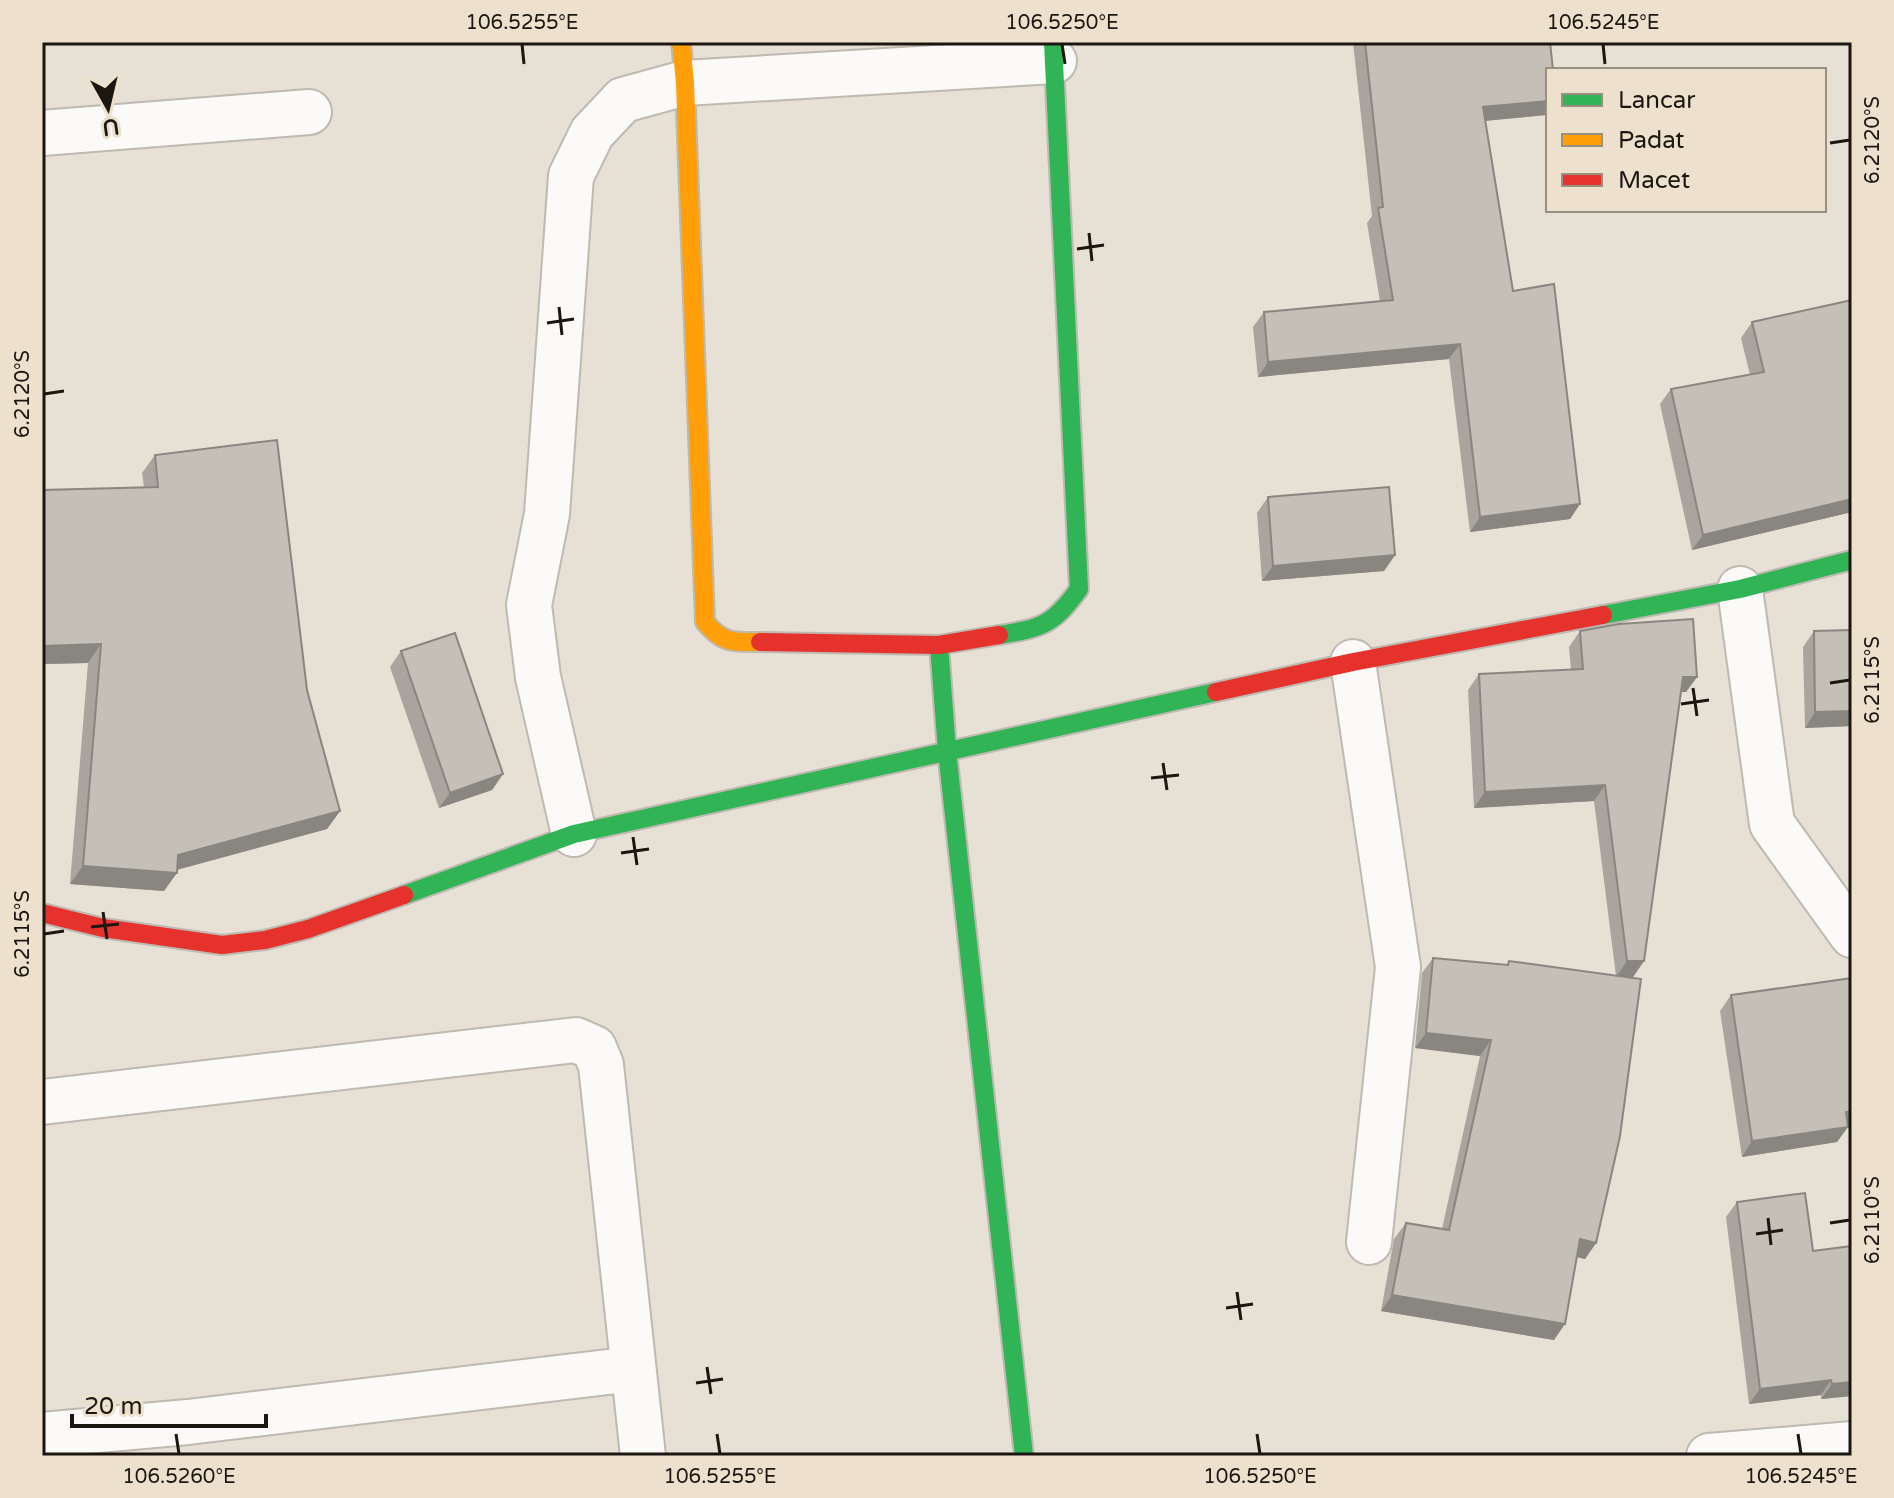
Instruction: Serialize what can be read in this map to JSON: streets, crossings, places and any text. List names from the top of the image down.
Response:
{
  "legend": ["Lancar", "Padat", "Macet"],
  "scale_bar": "20 m",
  "north": "bottom",
  "coordinates": [
    "106.5255°E",
    "106.5250°E",
    "106.5245°E",
    "6.2120°S",
    "6.2115°S",
    "6.2110°S",
    "106.5260°E"
  ]
}
